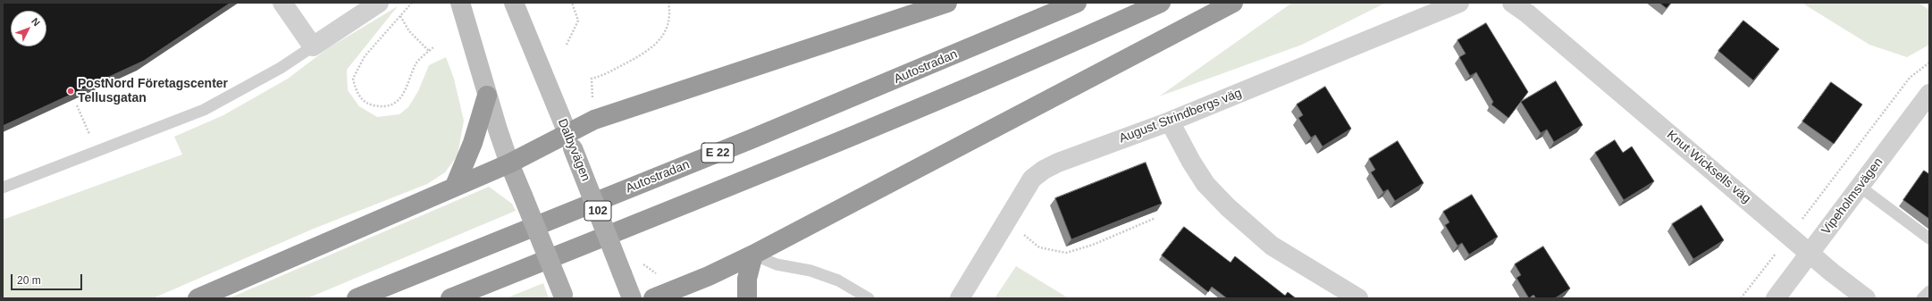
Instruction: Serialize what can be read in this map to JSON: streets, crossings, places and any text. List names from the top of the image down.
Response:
{
  "streets": {
    "highway": ["Autostradan", "E 22"],
    "main road": ["Dalbyvägen", "102"],
    "street": ["August Strindbergs väg", "Knut Wicksells väg", "Vipeholmsvägen"]
  },
  "crossings": [
    ["Knut Wicksells väg", "Vipeholmsvägen"]
  ],
  "places": ["PostNord Företagscenter Tellusgatan"],
  "scale_bar": "20 m",
  "north": "top right"
}
